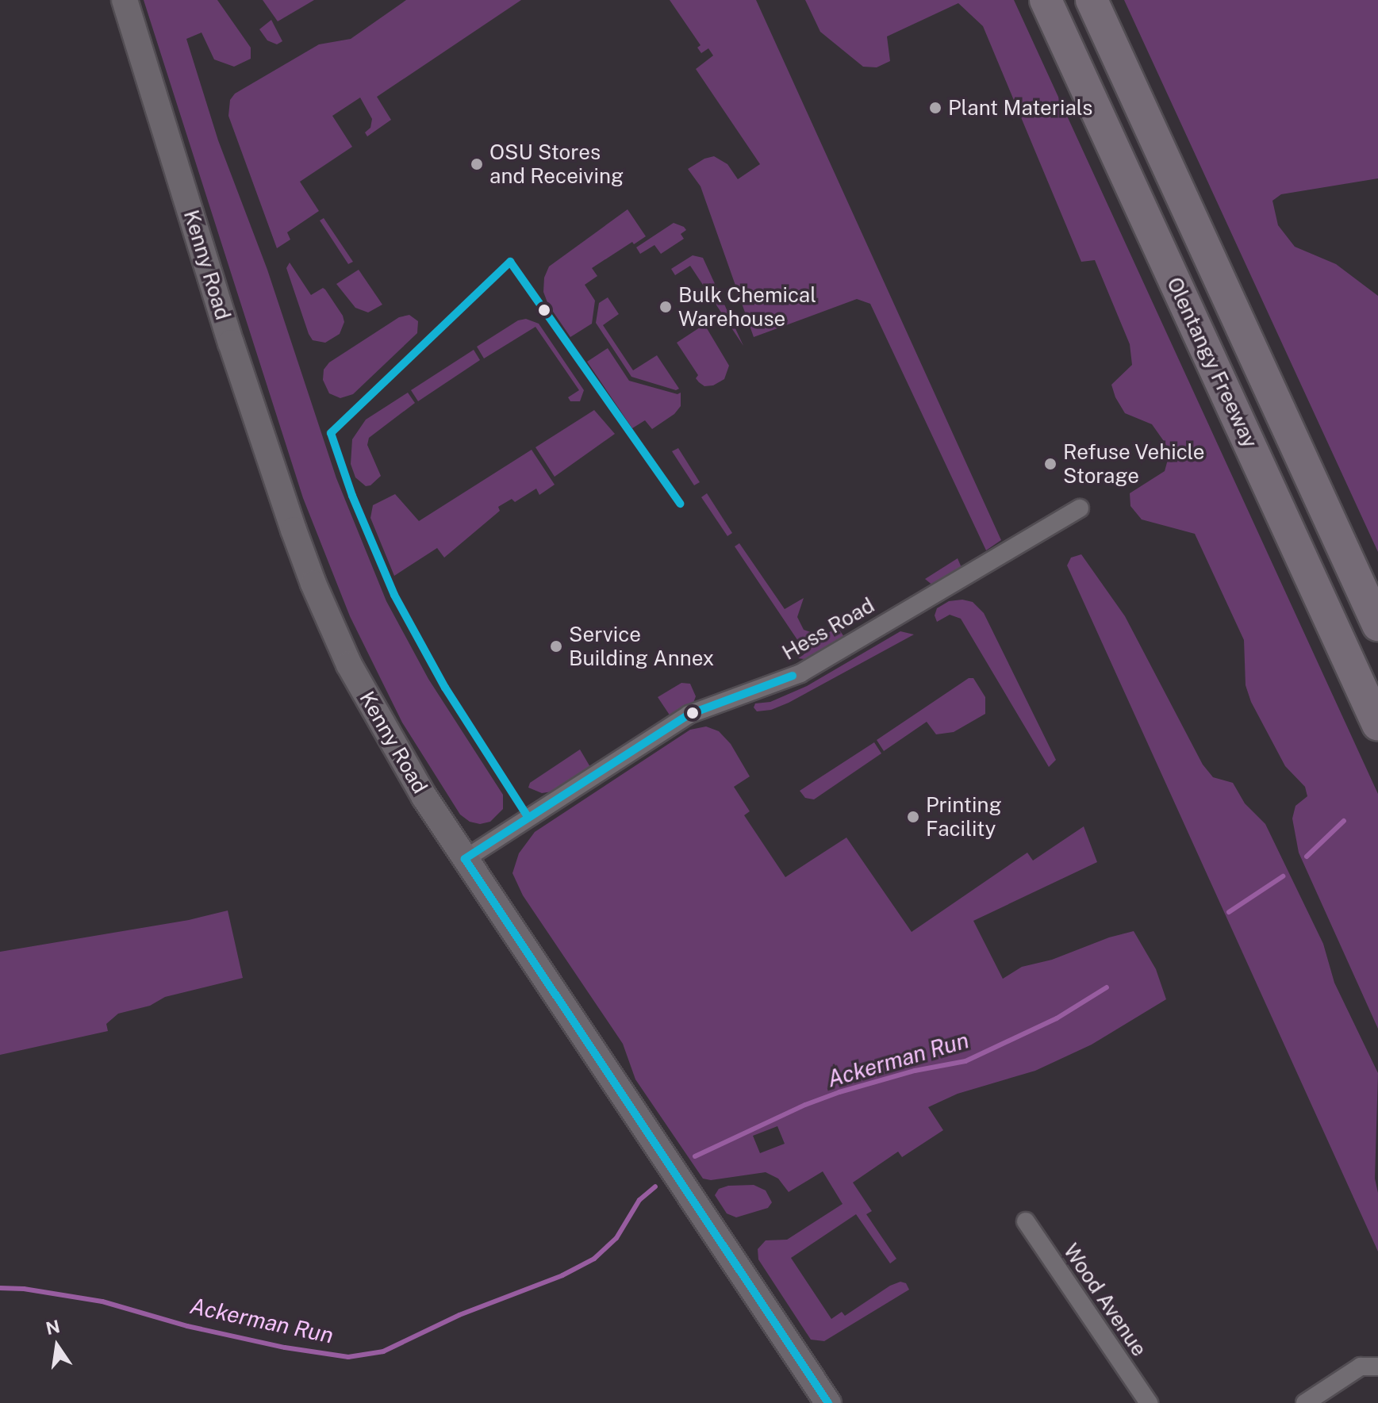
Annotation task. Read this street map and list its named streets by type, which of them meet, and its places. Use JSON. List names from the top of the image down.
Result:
{
  "streets": {
    "highway": ["Olentangy Freeway"],
    "main road": ["Kenny Road"],
    "street": ["Hess Road", "Wood Avenue"]
  },
  "crossings": [
    ["Kenny Road", "Hess Road"]
  ],
  "water": ["Ackerman Run"],
  "places": [
    "Plant Materials",
    "OSU Stores and Receiving",
    "Bulk Chemical Warehouse",
    "Refuse Vehicle Storage",
    "Service Building Annex",
    "Printing Facility"
  ],
  "north": "top"
}
